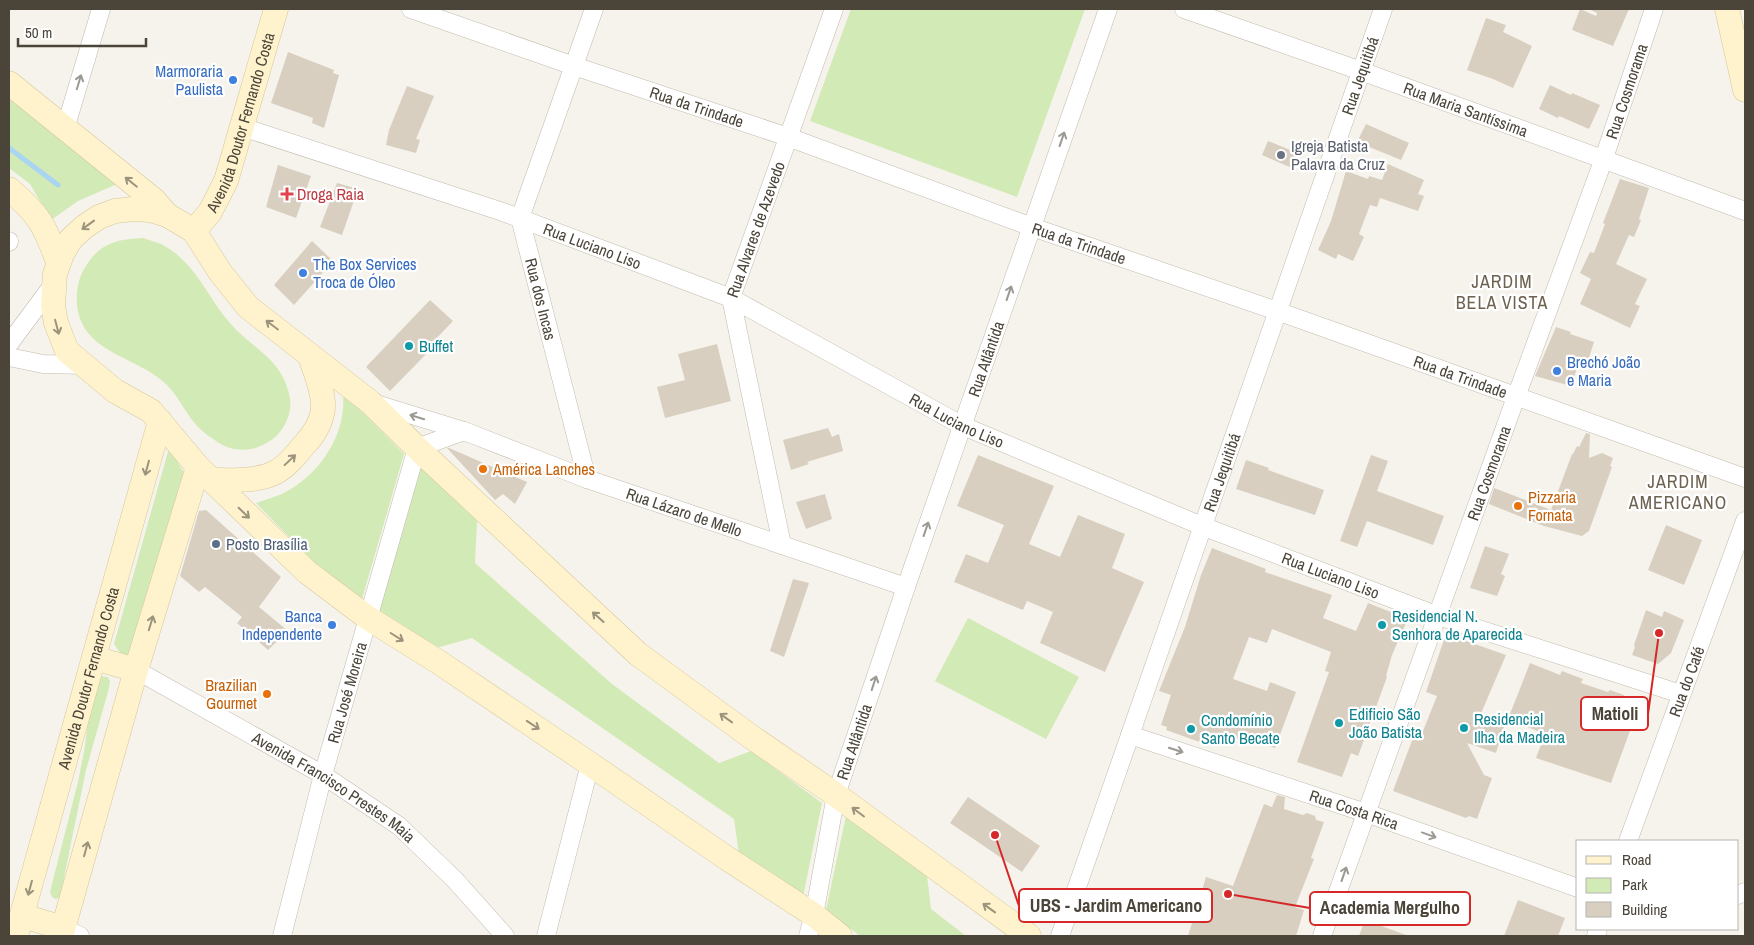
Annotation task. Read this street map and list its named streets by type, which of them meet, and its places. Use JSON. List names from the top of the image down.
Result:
{
  "streets": {
    "main road": ["Avenida Doutor Fernando Costa"],
    "street": [
      "Rua Jequitibá",
      "Rua Cosmorama",
      "Rua da Trindade",
      "Rua Maria Santíssima",
      "Rua Alvares de Azevedo",
      "Rua Luciano Liso",
      "Rua dos Incas",
      "Rua Atlântida",
      "Rua Lázaro de Mello",
      "Rua do Café",
      "Rua José Moreira",
      "Avenida Francisco Prestes Maia",
      "Rua Costa Rica"
    ]
  },
  "crossings": [
    ["Rua Jequitibá", "Rua da Trindade"],
    ["Rua Jequitibá", "Rua Maria Santíssima"],
    ["Rua Jequitibá", "Rua Luciano Liso"],
    ["Rua Jequitibá", "Rua Costa Rica"],
    ["Rua Cosmorama", "Rua da Trindade"],
    ["Rua Cosmorama", "Rua Maria Santíssima"],
    ["Rua Cosmorama", "Rua Luciano Liso"],
    ["Rua Cosmorama", "Rua Costa Rica"],
    ["Rua da Trindade", "Rua Alvares de Azevedo"],
    ["Rua da Trindade", "Rua Atlântida"],
    ["Avenida Doutor Fernando Costa", "Rua Luciano Liso"],
    ["Rua Alvares de Azevedo", "Rua Luciano Liso"],
    ["Rua Alvares de Azevedo", "Rua Lázaro de Mello"],
    ["Rua Luciano Liso", "Rua dos Incas"],
    ["Rua Luciano Liso", "Rua Atlântida"],
    ["Rua Luciano Liso", "Rua do Café"],
    ["Rua dos Incas", "Rua Lázaro de Mello"],
    ["Rua Atlântida", "Rua Lázaro de Mello"],
    ["Rua José Moreira", "Avenida Francisco Prestes Maia"]
  ],
  "one_way": ["Rua Atlântida", "Rua Costa Rica"],
  "districts": ["JARDIM BELA VISTA", "JARDIM AMERICANO"],
  "places": {
    "other": [
      "Marmoraria Paulista",
      "Igreja Batista Palavra da Cruz",
      "The Box Services Troca de Óleo",
      "Buffet",
      "Brechó João e Maria",
      "América Lanches",
      "Pizzaria Fornata",
      "Posto Brasília",
      "Banca Independente",
      "Residencial N. Senhora de Aparecida",
      "Matioli",
      "Brazilian Gourmet",
      "Edificio São João Batista",
      "Residencial Ilha da Madeira",
      "Condomínio Santo Becate",
      "UBS - Jardim Americano",
      "Academia Mergulho"
    ],
    "health": ["Droga Raia"]
  },
  "legend": ["Road", "Park", "Building"],
  "scale_bar": "50 m"
}
